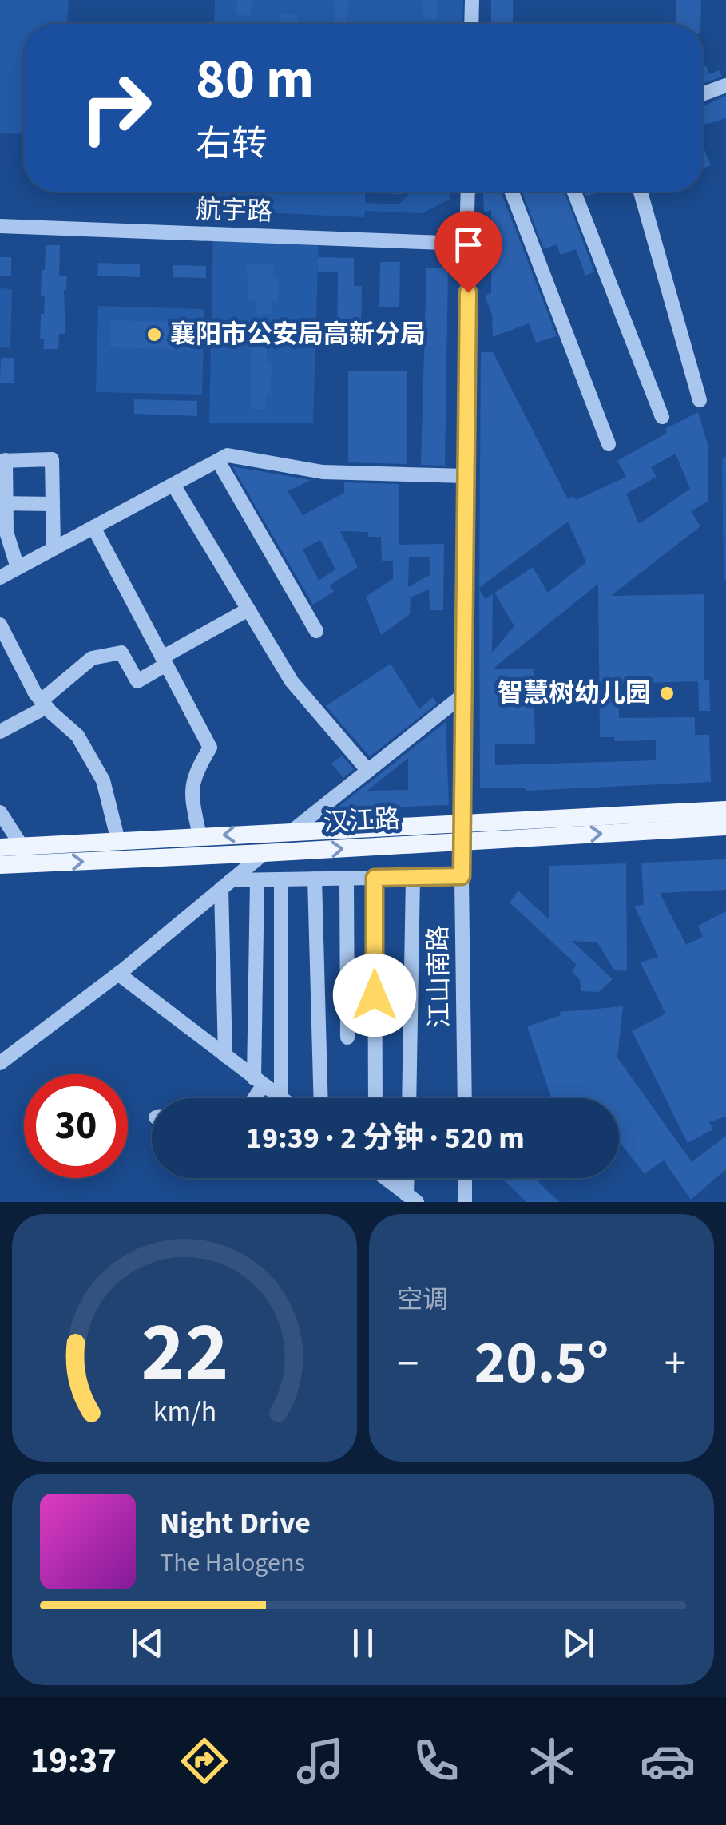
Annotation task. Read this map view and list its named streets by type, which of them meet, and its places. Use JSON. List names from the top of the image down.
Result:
{
  "streets": {
    "main road": ["汉江路"],
    "street": ["航宇路", "江山南路"]
  },
  "crossings": [
    ["航宇路", "江山南路"],
    ["汉江路", "江山南路"]
  ],
  "places": ["襄阳市公安局高新分局", "智慧树幼儿园"],
  "page": {
    "turn": ["80 m", "右转"],
    "limit": "30",
    "trip": "19:39 · 2 分钟 · 520 m",
    "tile": "空调",
    "heat": ["−", "20.5°", "+"],
    "song": ["Night Drive", "The Halogens"],
    "tabs": "19:37",
    "gauge": ["22", "km/h"]
  }
}
